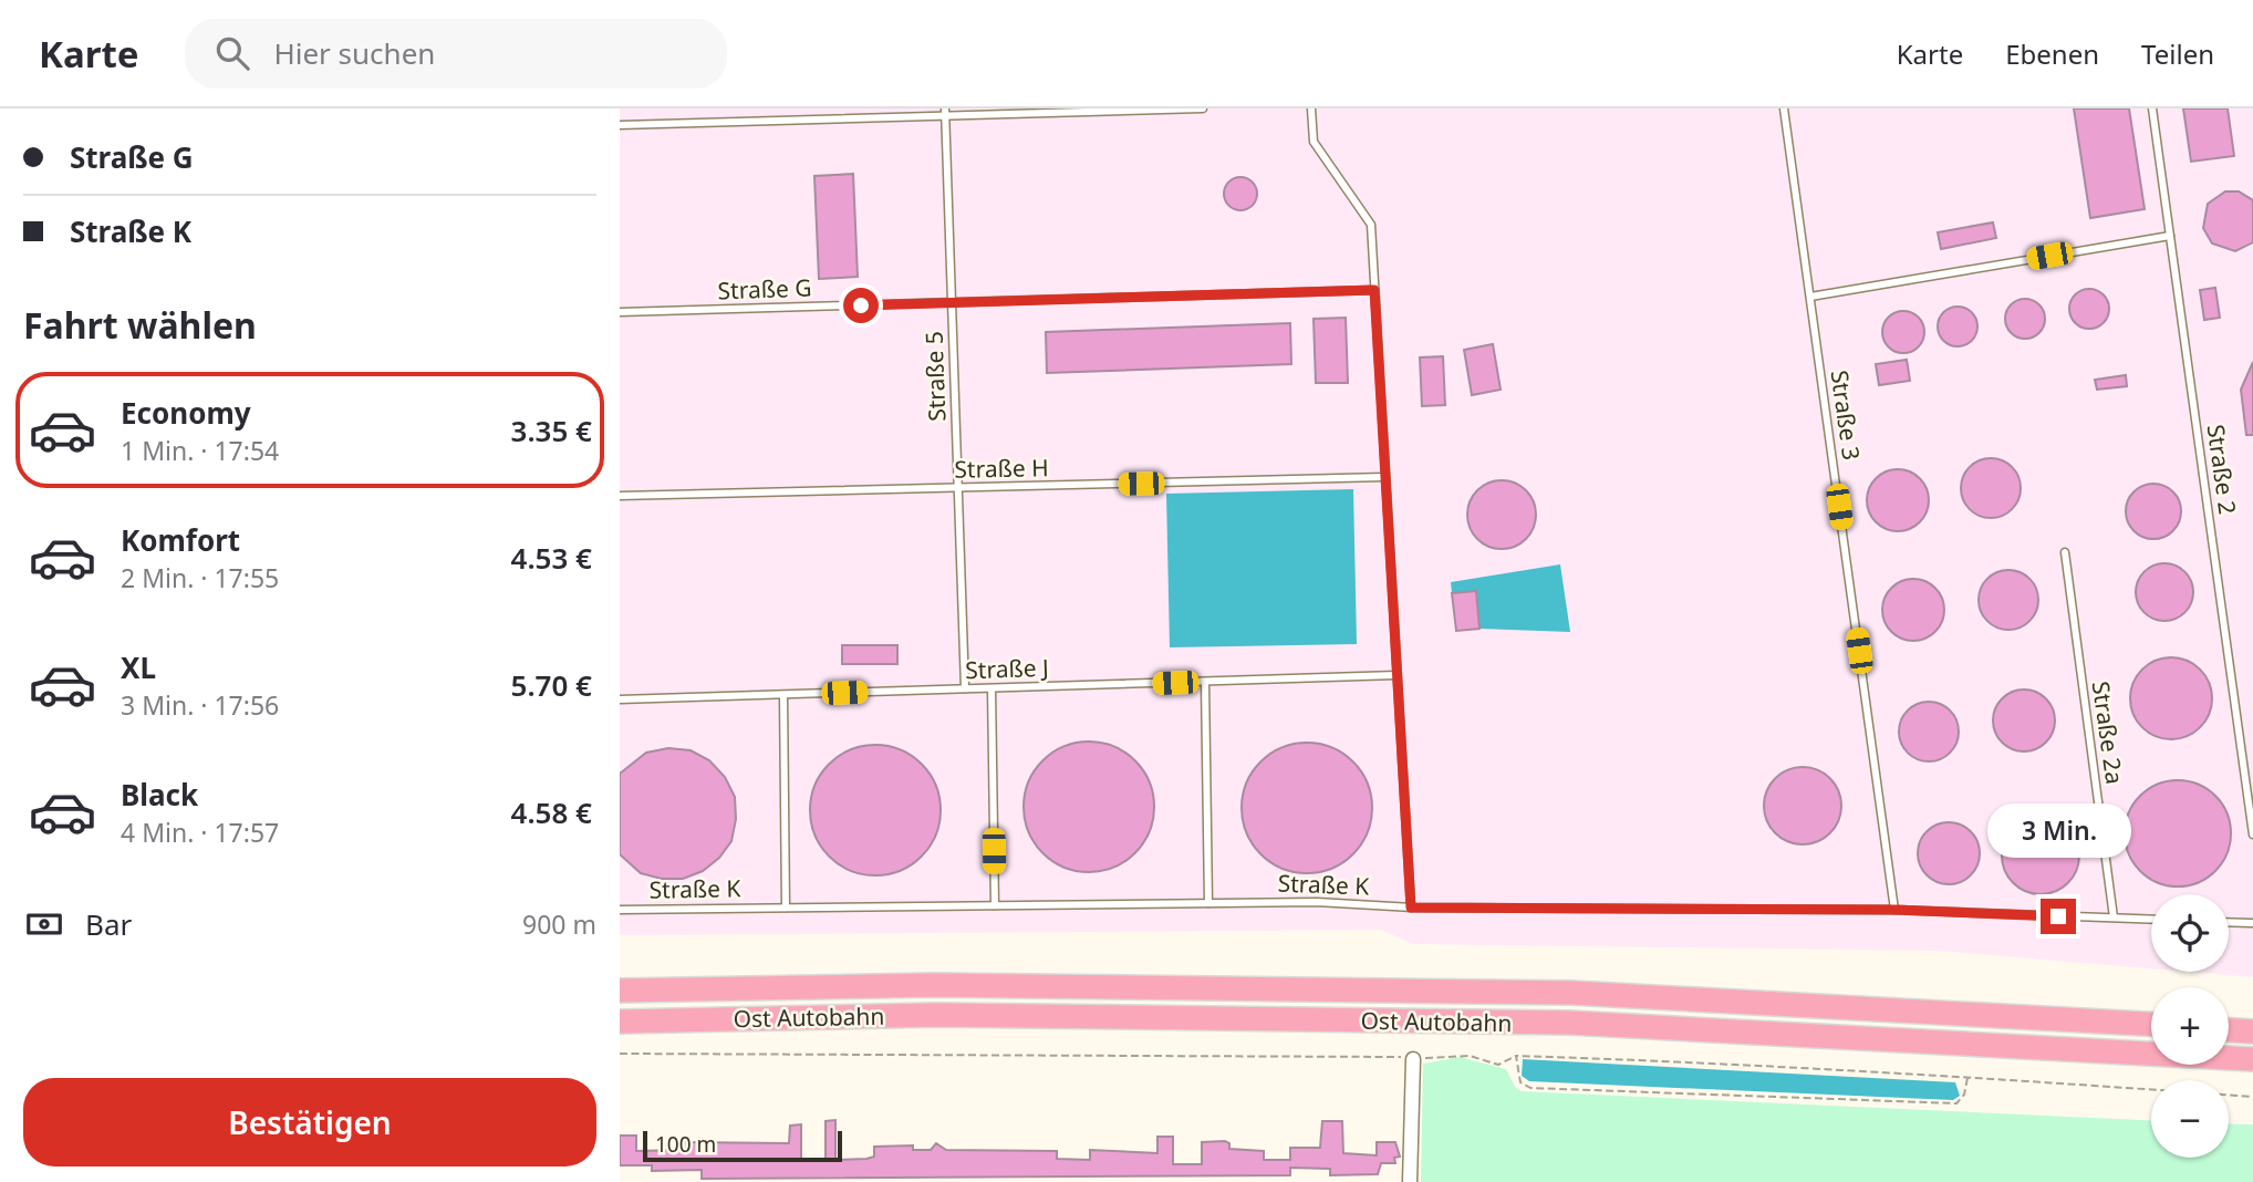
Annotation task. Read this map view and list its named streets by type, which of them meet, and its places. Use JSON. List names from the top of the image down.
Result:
{
  "streets": {
    "highway": ["Ost Autobahn"],
    "lane": [
      "Straße G",
      "Straße 5",
      "Straße 3",
      "Straße H",
      "Straße 2",
      "Straße J",
      "Straße 2a",
      "Straße K"
    ]
  },
  "crossings": [
    ["Straße G", "Straße 5"],
    ["Straße 5", "Straße H"],
    ["Straße 5", "Straße J"],
    ["Straße 3", "Straße K"],
    ["Straße 2a", "Straße K"]
  ],
  "scale_bar": "100 m",
  "page": {
    "header": "Karte",
    "search": "Hier suchen",
    "nav": ["Karte", "Ebenen", "Teilen"],
    "banner": ["Straße G", "Straße K"],
    "heading": "Fahrt wählen",
    "list": [
      {
        "name": "Economy",
        "note": "1 Min. · 17:54",
        "value": "3.35 €"
      },
      {
        "name": "Komfort",
        "note": "2 Min. · 17:55",
        "value": "4.53 €"
      },
      {
        "name": "XL",
        "note": "3 Min. · 17:56",
        "value": "5.70 €"
      },
      {
        "name": "Black",
        "note": "4 Min. · 17:57",
        "value": "4.58 €"
      }
    ],
    "bubble": "3 Min.",
    "pay": ["Bar", "900 m"],
    "map_buttons": ["+", "−"],
    "buttons": "Bestätigen",
    "scale": "100 m"
  }
}
